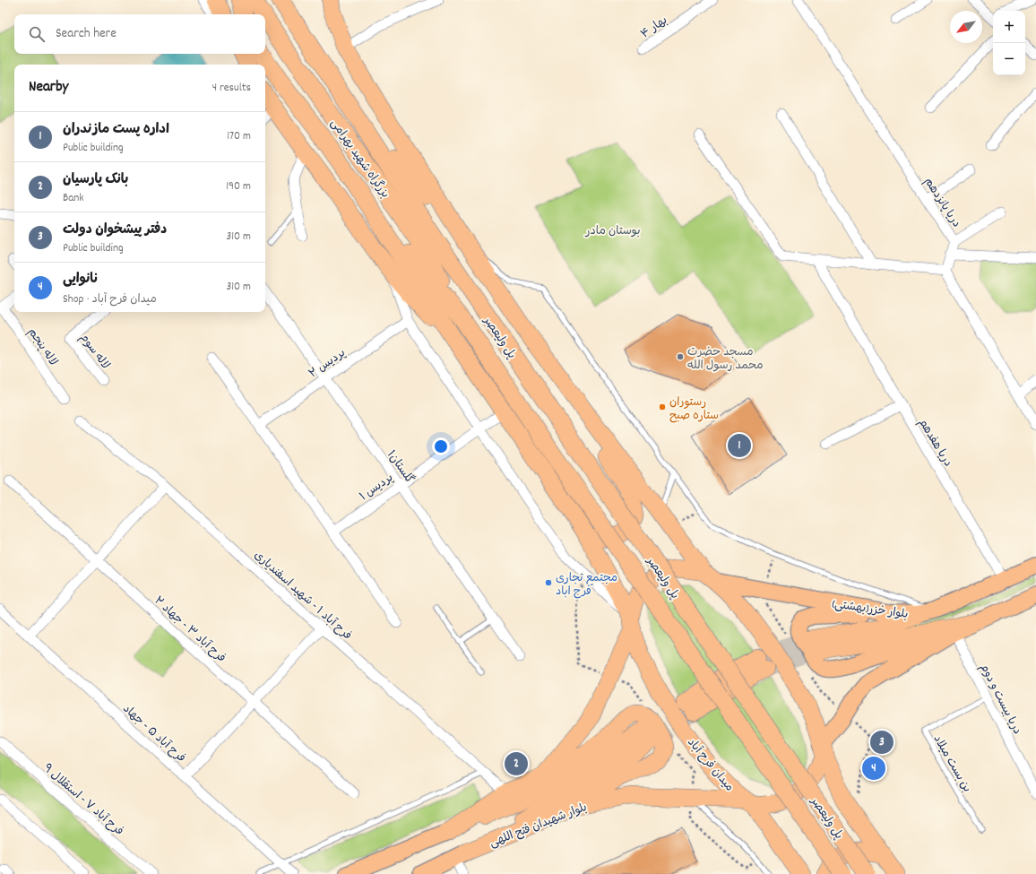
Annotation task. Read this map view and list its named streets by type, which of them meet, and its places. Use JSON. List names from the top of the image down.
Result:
{
  "streets": {
    "highway": [
      "بزرگراه شهید بهرامی",
      "پل ولیعصر",
      "میدان فرح آباد",
      "بلوار شهیدان فتح اللهی"
    ],
    "main road": ["بلوار خزر(بهشتی)"],
    "street": [
      "بهار ۴",
      "دریا پانزدهم",
      "لاله پنجم",
      "لاله سوم",
      "پردیس ۲",
      "دریا هفدهم",
      "گلستان۱",
      "پردیس ۱",
      "فرح آباد ۱ - شهید اسفندیاری",
      "فرح آباد ۳ - جهاد ۲",
      "دریا بیست و دوم",
      "فرح آباد ۵ - جهاد",
      "فرح آباد ۷ - استقلال ۹"
    ],
    "lane": ["بن بست میلاد"]
  },
  "crossings": [
    ["بزرگراه شهید بهرامی", "پل ولیعصر"],
    ["پردیس ۲", "گلستان۱"],
    ["دریا هفدهم", "بلوار خزر(بهشتی)"],
    ["گلستان۱", "پردیس ۱"],
    ["بلوار خزر(بهشتی)", "میدان فرح آباد"],
    ["دریا بیست و دوم", "بن بست میلاد"],
    ["میدان فرح آباد", "بلوار شهیدان فتح اللهی"]
  ],
  "parks": ["بوستان مادر"],
  "places": ["مسجد حضرت محمد رسول الله", "رستوران ستاره صبح", "مجتمع تجاری فرح اباد"],
  "north": "bottom left",
  "page": {
    "map_buttons": ["+", "−"],
    "search": "Search here",
    "heading": ["Nearby", "4 results"],
    "list": [
      {
        "mark": "1",
        "name": "اداره پست مازندران",
        "note": "Public building",
        "value": "170 m"
      },
      {
        "mark": "2",
        "name": "بانک پارسیان",
        "note": "Bank",
        "value": "190 m"
      },
      {
        "mark": "3",
        "name": "دفتر پیشخوان دولت",
        "note": "Public building",
        "value": "310 m"
      },
      {
        "mark": "4",
        "name": "نانوایی",
        "note": "Shop · میدان فرح آباد",
        "value": "310 m"
      }
    ],
    "pins": [
      "1",
      "3",
      "2",
      "4"
    ]
  }
}
